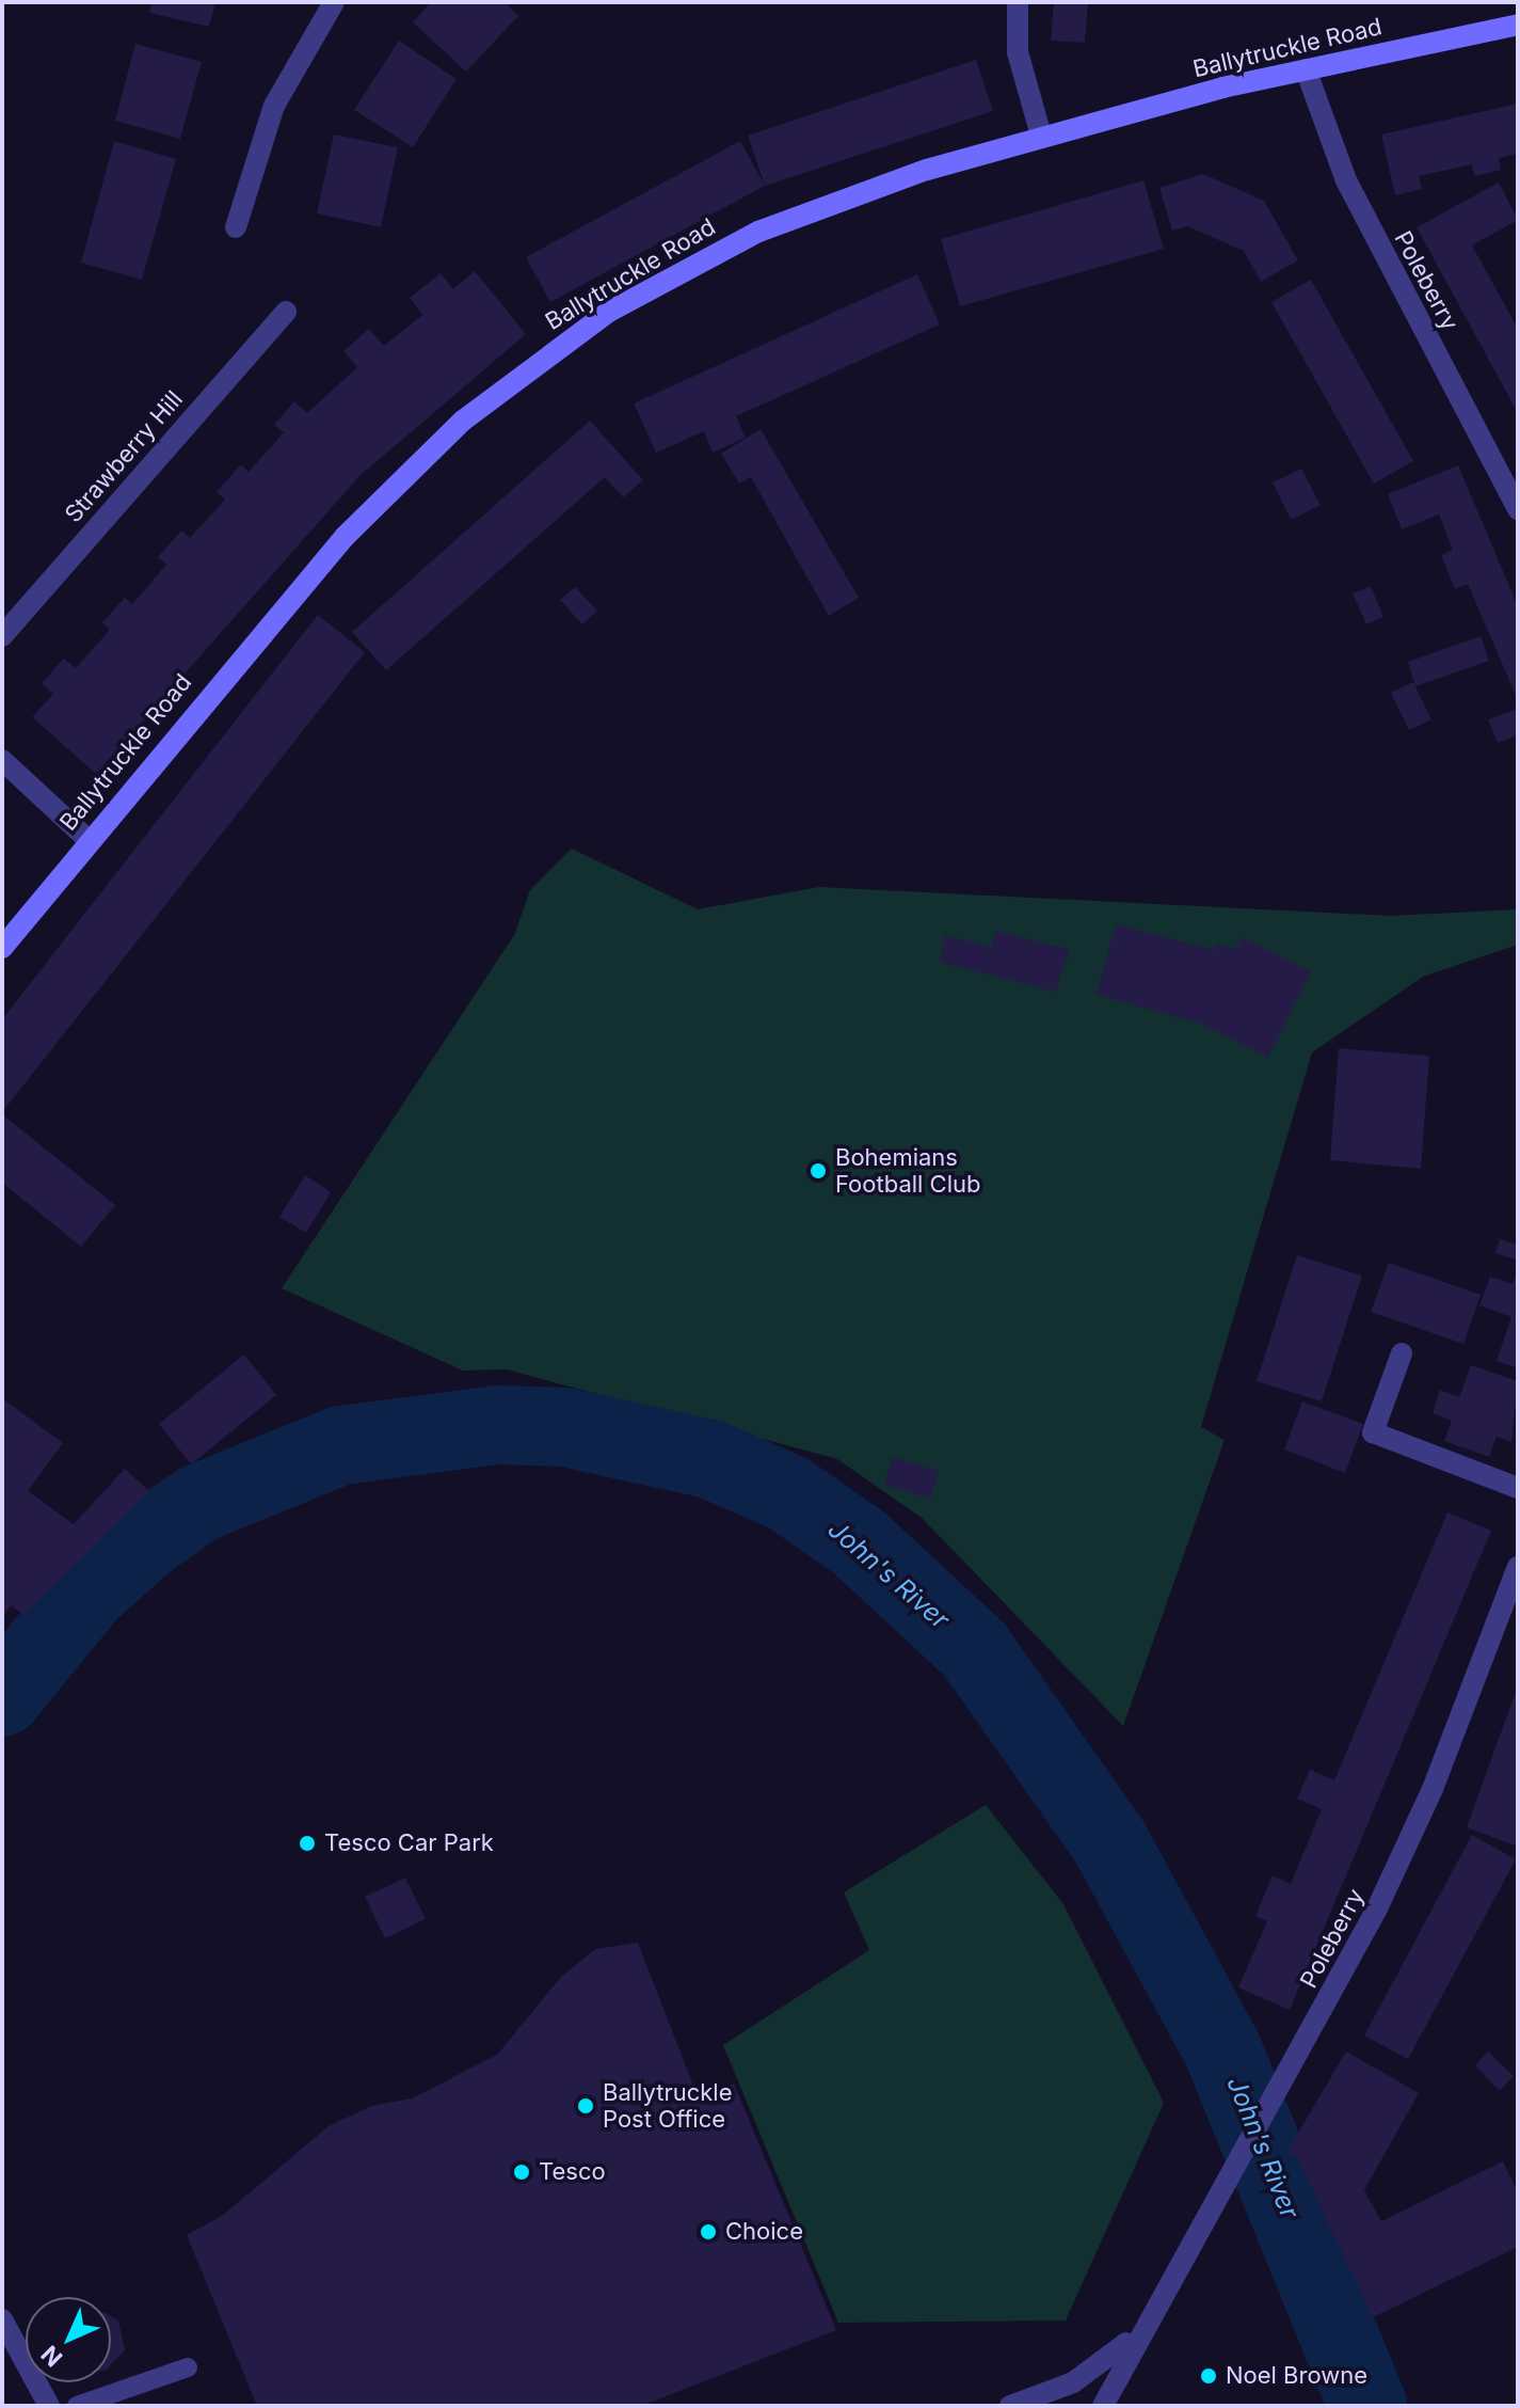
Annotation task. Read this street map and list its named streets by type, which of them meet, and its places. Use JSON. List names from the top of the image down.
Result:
{
  "streets": {
    "main road": ["Ballytruckle Road"],
    "street": ["Poleberry", "Strawberry Hill"]
  },
  "crossings": [
    ["Ballytruckle Road", "Poleberry"]
  ],
  "water": ["John's River"],
  "places": [
    "Bohemians Football Club",
    "Tesco Car Park",
    "Ballytruckle Post Office",
    "Tesco",
    "Choice",
    "Noel Browne"
  ],
  "north": "bottom left"
}
